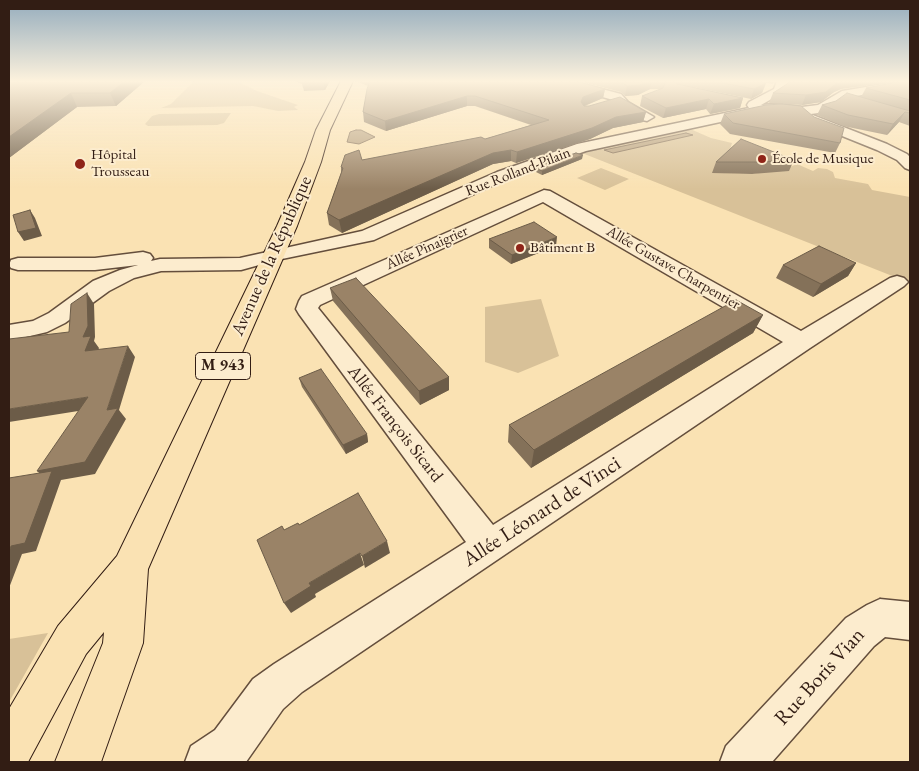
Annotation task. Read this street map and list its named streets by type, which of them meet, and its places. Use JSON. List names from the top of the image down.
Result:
{
  "streets": {
    "main road": ["Avenue de la République", "M 943"],
    "street": [
      "Rue Rolland-Pilain",
      "Allée Pinaigrier",
      "Allée Gustave Charpentier",
      "Allée François Sicard",
      "Allée Léonard de Vinci",
      "Rue Boris Vian"
    ]
  },
  "crossings": [
    ["Rue Rolland-Pilain", "Avenue de la République"],
    ["Allée Pinaigrier", "Allée Gustave Charpentier"],
    ["Allée Pinaigrier", "Allée François Sicard"],
    ["Allée Gustave Charpentier", "Allée Léonard de Vinci"],
    ["Allée François Sicard", "Allée Léonard de Vinci"]
  ],
  "places": ["École de Musique", "Hôpital Trousseau", "Bâtiment B"]
}
